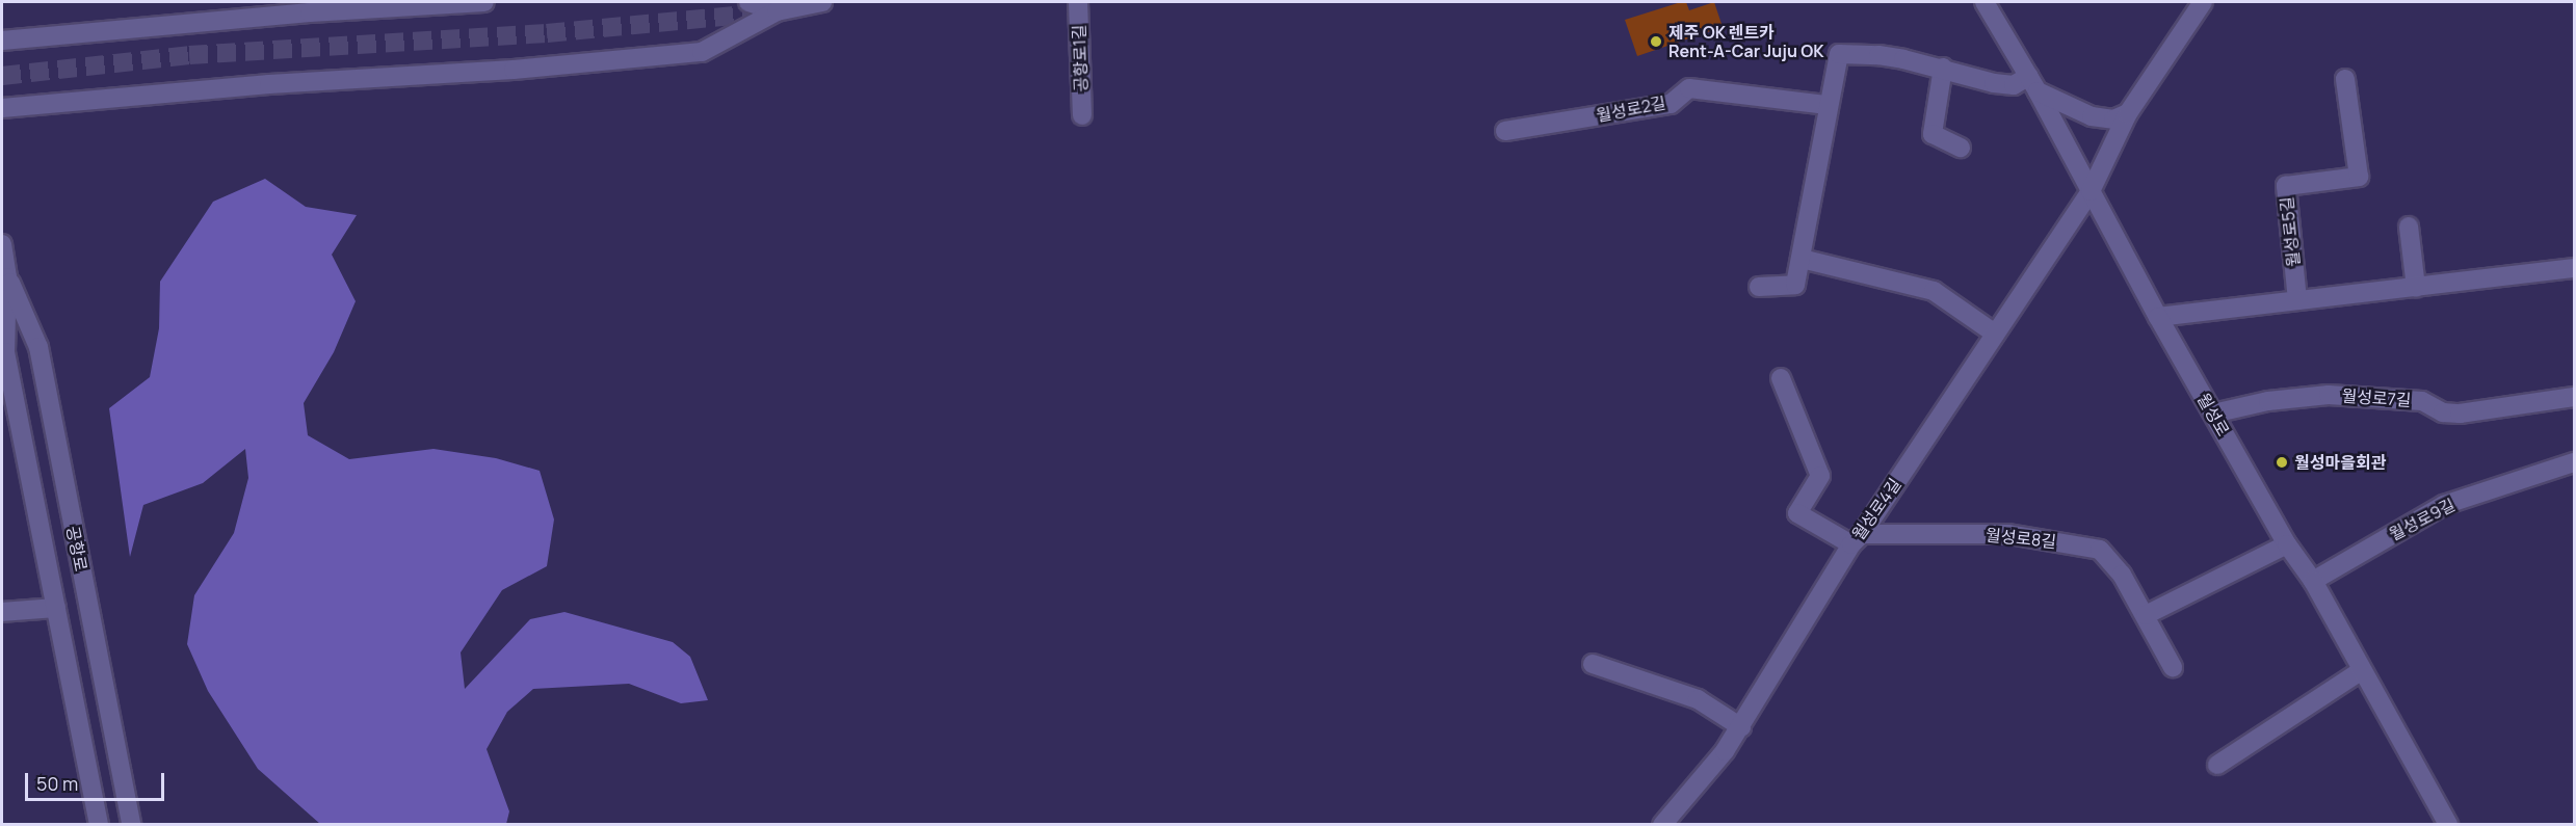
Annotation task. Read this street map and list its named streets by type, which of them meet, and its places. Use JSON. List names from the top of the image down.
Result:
{
  "streets": {
    "street": [
      "공항로1길",
      "월성로2길",
      "월성로5길",
      "월성로7길",
      "월성로",
      "월성로4길",
      "월성로9길",
      "월성로8길",
      "공항로"
    ]
  },
  "crossings": [
    ["월성로7길", "월성로"],
    ["월성로", "월성로4길"],
    ["월성로", "월성로9길"],
    ["월성로4길", "월성로8길"]
  ],
  "places": ["제주 OK 렌트카 Rent-A-Car Juju OK", "월성마을회관"],
  "scale_bar": "50 m"
}
